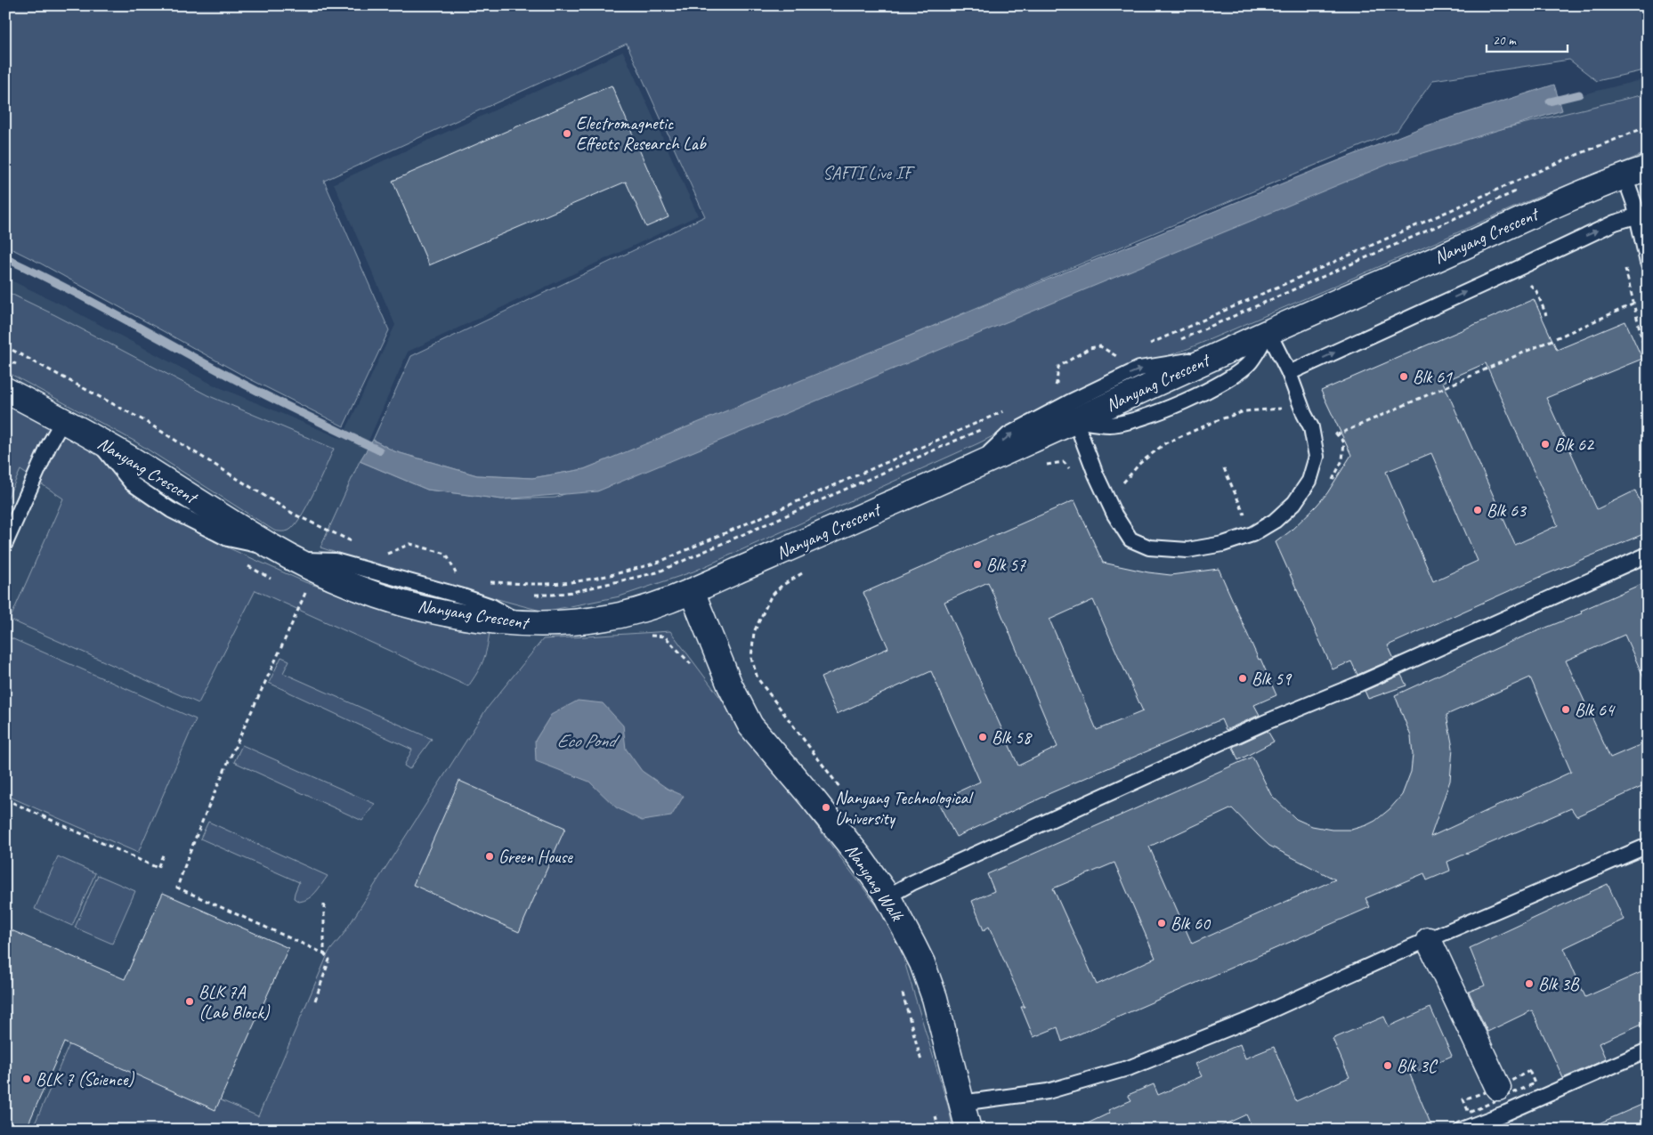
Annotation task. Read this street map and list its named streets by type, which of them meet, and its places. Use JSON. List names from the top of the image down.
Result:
{
  "streets": {
    "street": ["Nanyang Crescent", "Nanyang Walk"]
  },
  "crossings": [
    ["Nanyang Crescent", "Nanyang Walk"]
  ],
  "water": ["Eco Pond"],
  "parks": ["SAFTI Live IF"],
  "places": [
    "Electromagnetic Effects Research Lab",
    "Blk 61",
    "Blk 62",
    "Blk 63",
    "Blk 57",
    "Blk 59",
    "Blk 64",
    "Blk 58",
    "Nanyang Technological University",
    "Green House",
    "Blk 60",
    "Blk 3B",
    "BLK 7A (Lab Block)",
    "Blk 3C",
    "BLK 7 (Science)"
  ],
  "scale_bar": "20 m"
}
